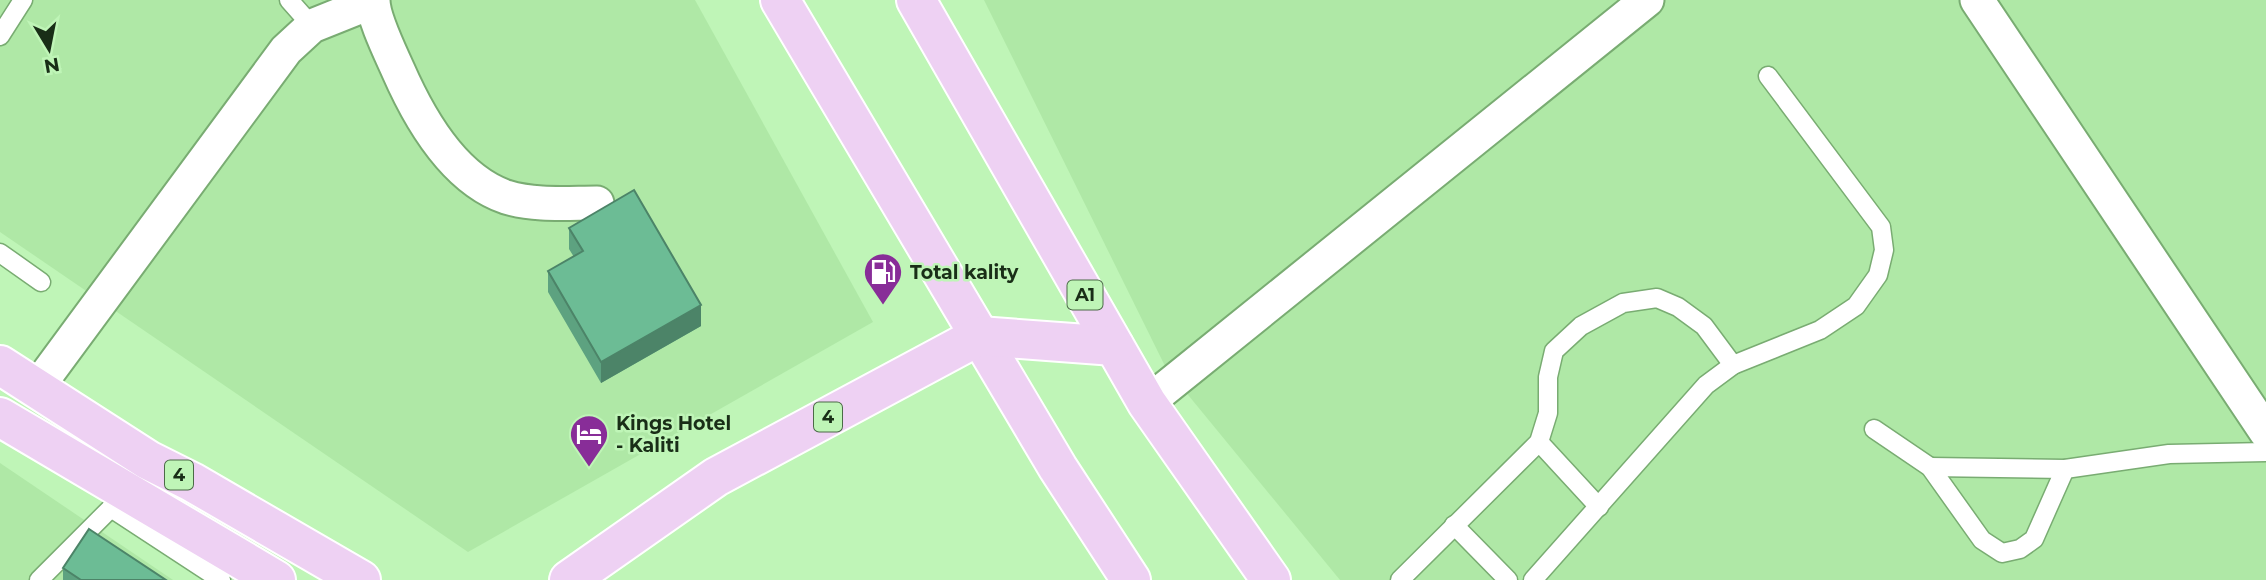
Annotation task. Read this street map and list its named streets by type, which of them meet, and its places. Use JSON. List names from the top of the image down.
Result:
{
  "streets": {
    "main road": ["A1", "4"]
  },
  "places": {
    "fuel station": ["Total kality"],
    "hotel": ["Kings Hotel - Kaliti"]
  },
  "north": "bottom"
}
